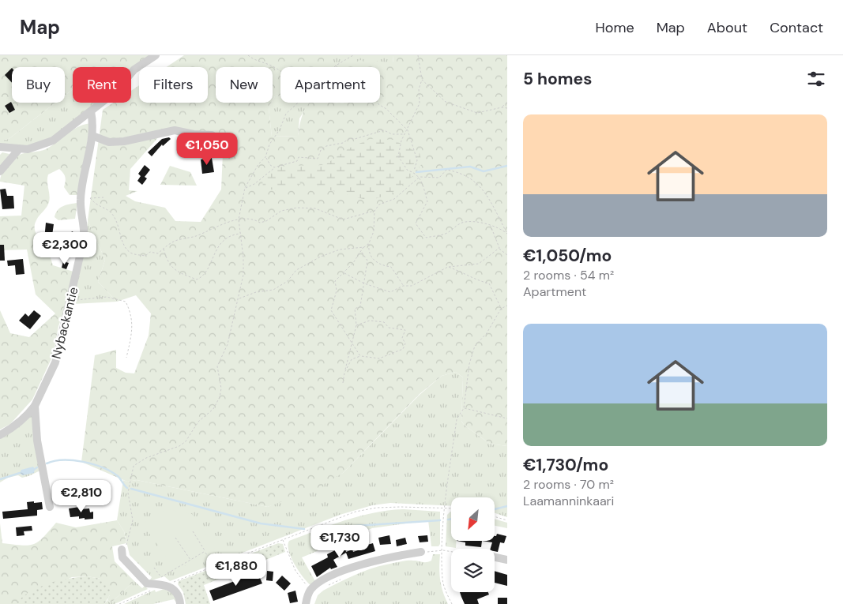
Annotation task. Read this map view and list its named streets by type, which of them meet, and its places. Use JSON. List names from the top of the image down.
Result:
{
  "streets": {
    "street": ["Nybackantie"]
  },
  "north": "bottom left",
  "page": {
    "header": "Map",
    "nav": [
      "Home",
      "Map",
      "About",
      "Contact"
    ],
    "heading": "5 homes",
    "chip": [
      "Buy",
      "Rent",
      "Filters",
      "New",
      "Apartment"
    ],
    "list": [
      {
        "name": "€1,050/mo",
        "note": "2 rooms · 54 m² · Apartment"
      },
      {
        "name": "€1,730/mo",
        "note": "2 rooms · 70 m² · Laamanninkaari"
      }
    ],
    "price": [
      "€1,050",
      "€2,300",
      "€2,810",
      "€1,730",
      "€1,880"
    ]
  }
}
